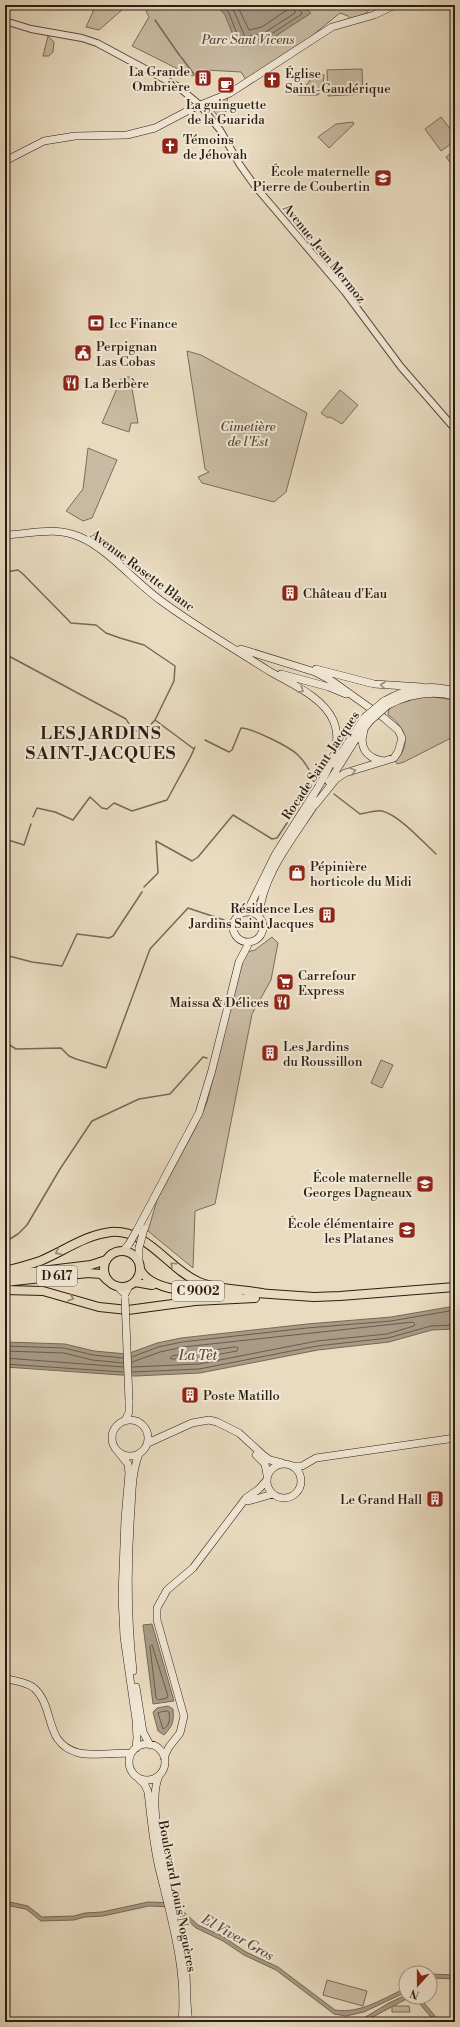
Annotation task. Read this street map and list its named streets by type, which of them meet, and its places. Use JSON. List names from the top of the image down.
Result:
{
  "streets": {
    "main road": [
      "Avenue Rosette Blanc",
      "Rocade Saint-Jacques",
      "D 617",
      "C 9002",
      "Boulevard Louis Noguères"
    ],
    "street": ["Avenue Jean Mermoz"]
  },
  "crossings": [
    ["D 617", "C 9002"]
  ],
  "districts": ["LES JARDINS SAINT-JACQUES"],
  "water": ["La Têt", "El Viver Gros"],
  "parks": ["Parc Sant Vicens", "Cimetière de l'Est"],
  "places": {
    "building": [
      "La Grande Ombrière",
      "Château d'Eau",
      "Résidence Les Jardins Saint Jacques",
      "Les Jardins du Roussillon",
      "Poste Matillo",
      "Le Grand Hall"
    ],
    "church": ["Église Saint-Gaudérique", "Témoins de Jéhovah"],
    "cafe": ["La guinguette de la Guarida"],
    "school or university": ["École maternelle Pierre de Coubertin", "École maternelle Georges Dagneaux", "École élémentaire les Platanes"],
    "bank": ["Icc Finance"],
    "public building": ["Perpignan Las Cobas"],
    "restaurant": ["La Berbère", "Maissa & Délices"],
    "shop": ["Pépinière horticole du Midi"],
    "supermarket": ["Carrefour Express"]
  },
  "north": "bottom"
}
